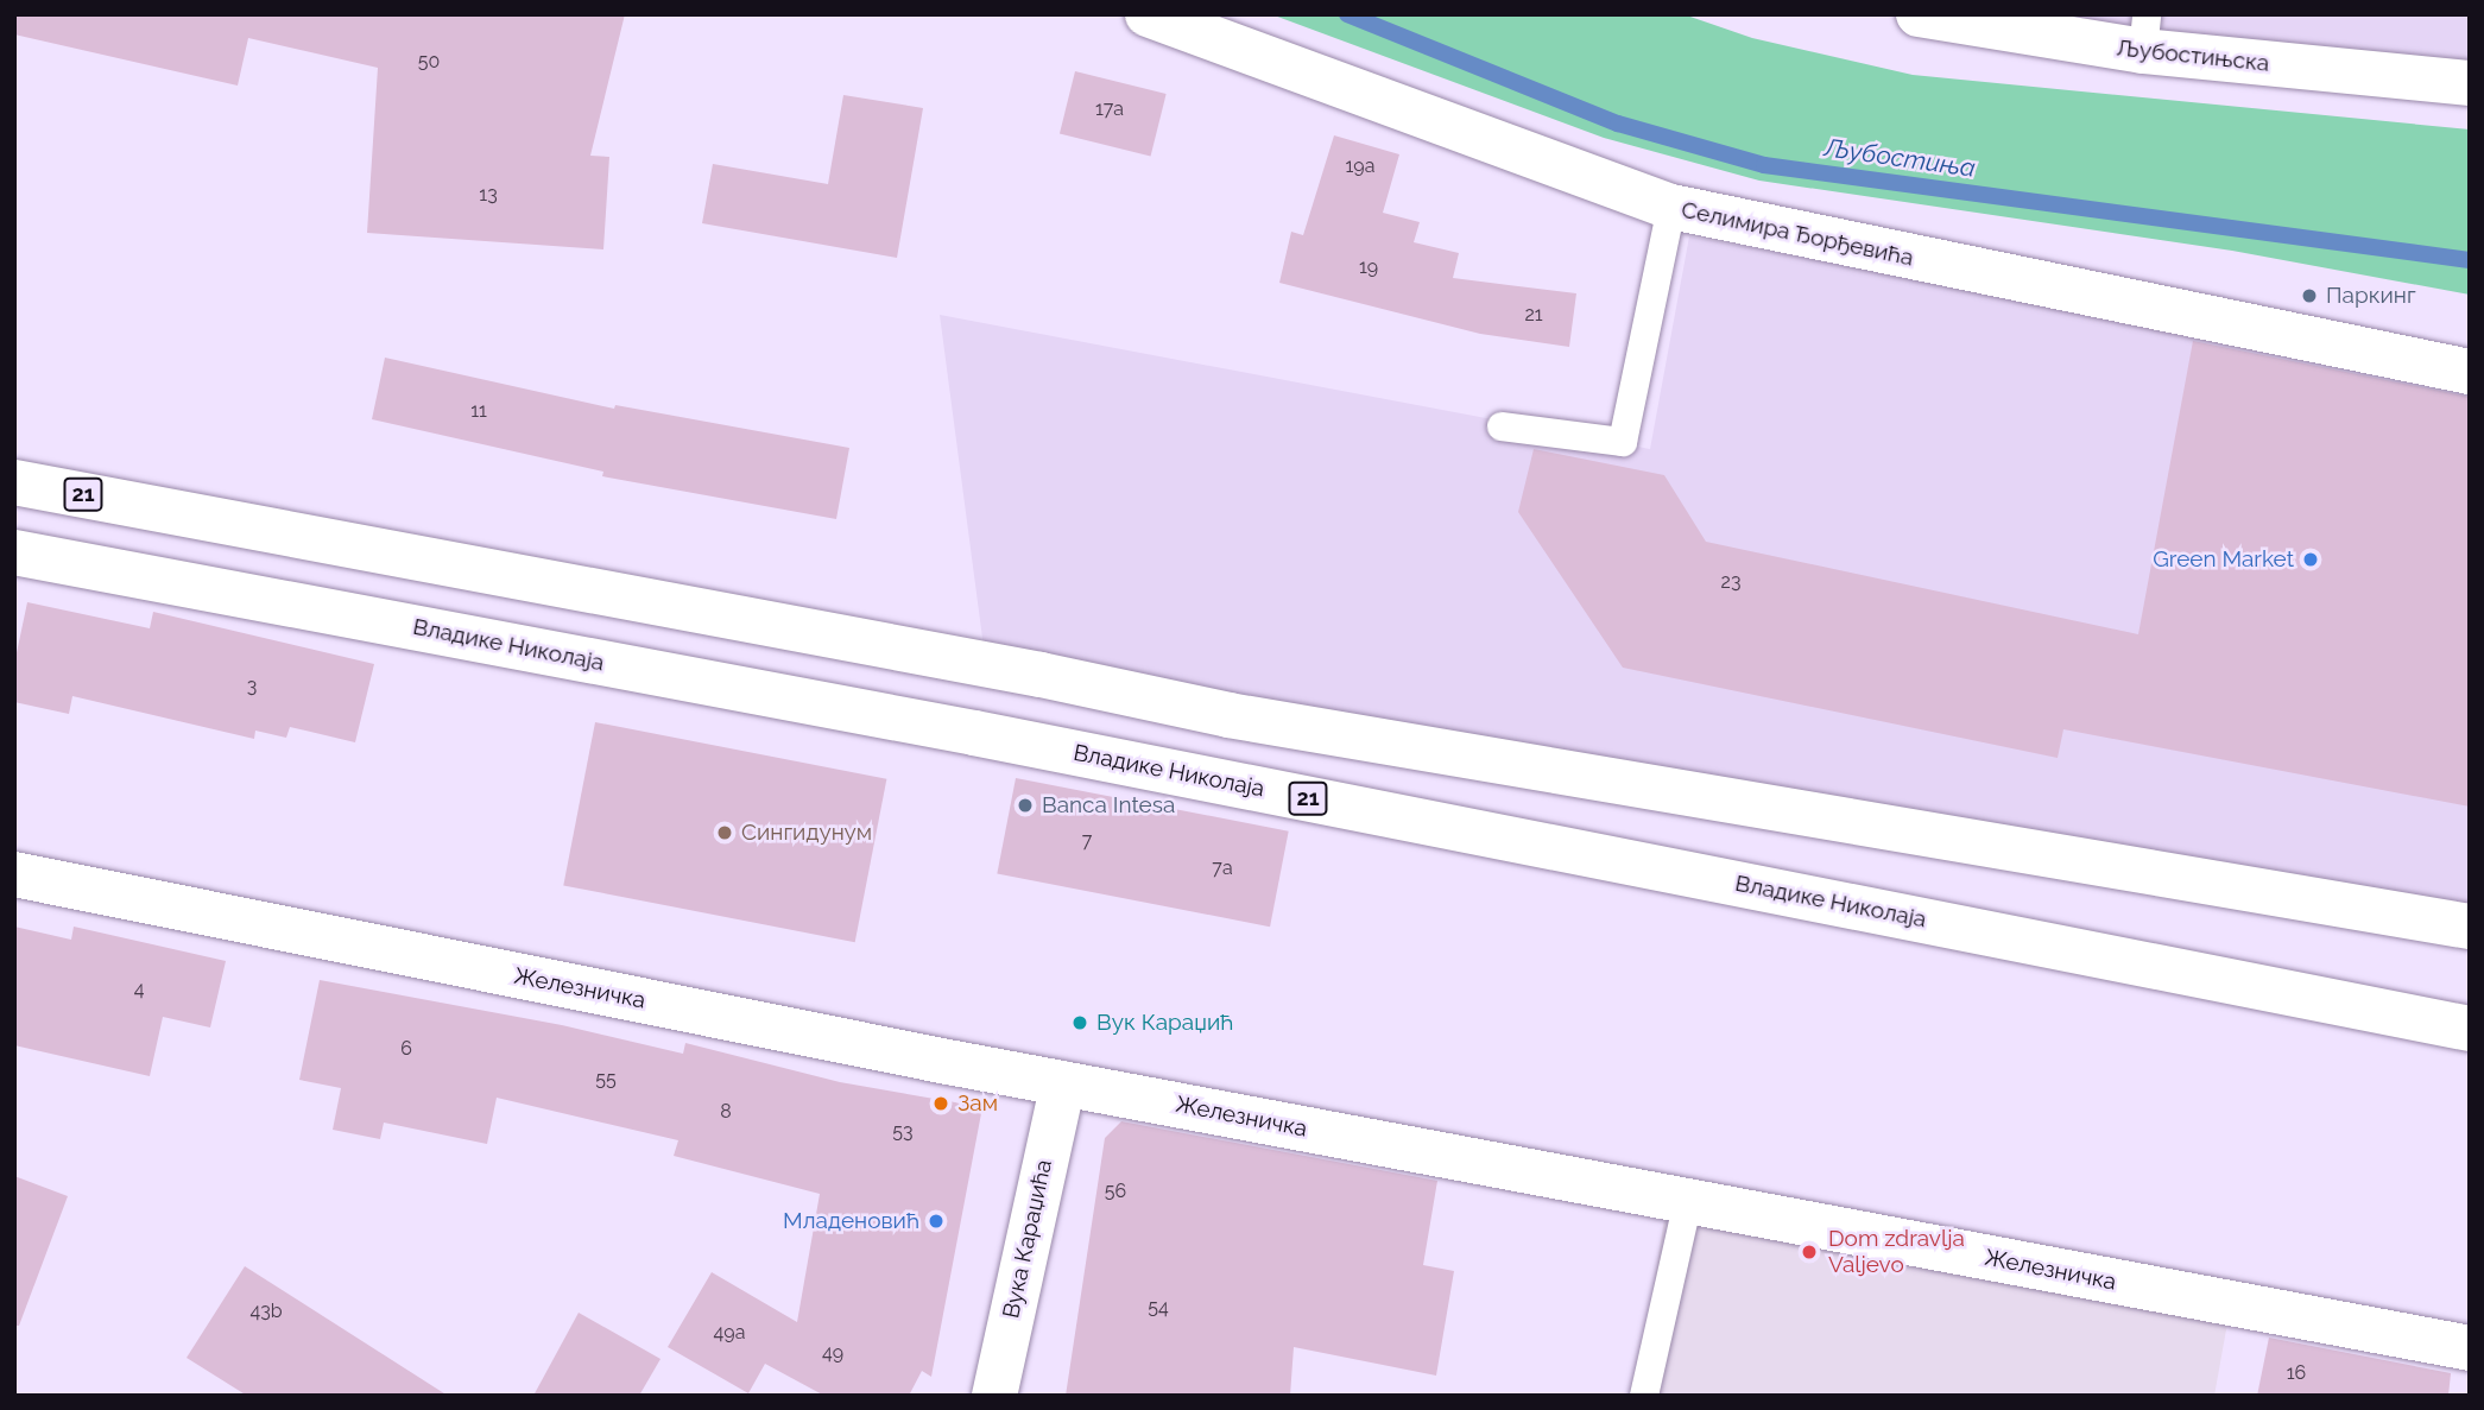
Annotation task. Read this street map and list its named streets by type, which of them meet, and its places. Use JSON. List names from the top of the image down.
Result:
{
  "streets": {
    "main road": [
      "Љубостињска",
      "Селимира Ђорђевића",
      "21",
      "Владике Николаја",
      "Железничка",
      "Вука Караџића"
    ]
  },
  "crossings": [
    ["Железничка", "Вука Караџића"]
  ],
  "water": ["Љубостиња"],
  "places": [
    "Паркинг",
    "Green Market",
    "Banca Intesa",
    "Сингидунум",
    "Вук Караџић",
    "Зам",
    "Младеновић",
    "Dom zdravlja Valjevo"
  ],
  "house_numbers": [
    "50",
    "17a",
    "19a",
    "13",
    "19",
    "21",
    "11",
    "23",
    "3",
    "7",
    "7a",
    "4",
    "6",
    "55",
    "8",
    "53",
    "56",
    "54",
    "43b",
    "49a",
    "49",
    "16"
  ]
}
